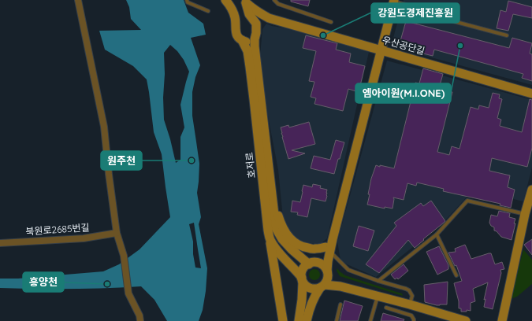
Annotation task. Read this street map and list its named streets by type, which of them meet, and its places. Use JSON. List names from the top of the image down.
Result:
{
  "streets": {
    "street": ["우산공단길", "호저로", "북원로2685번길"]
  },
  "places": [
    "강원도경제진흥원",
    "엠아이원(M.I.ONE)",
    "원주천",
    "흥양천"
  ]
}
